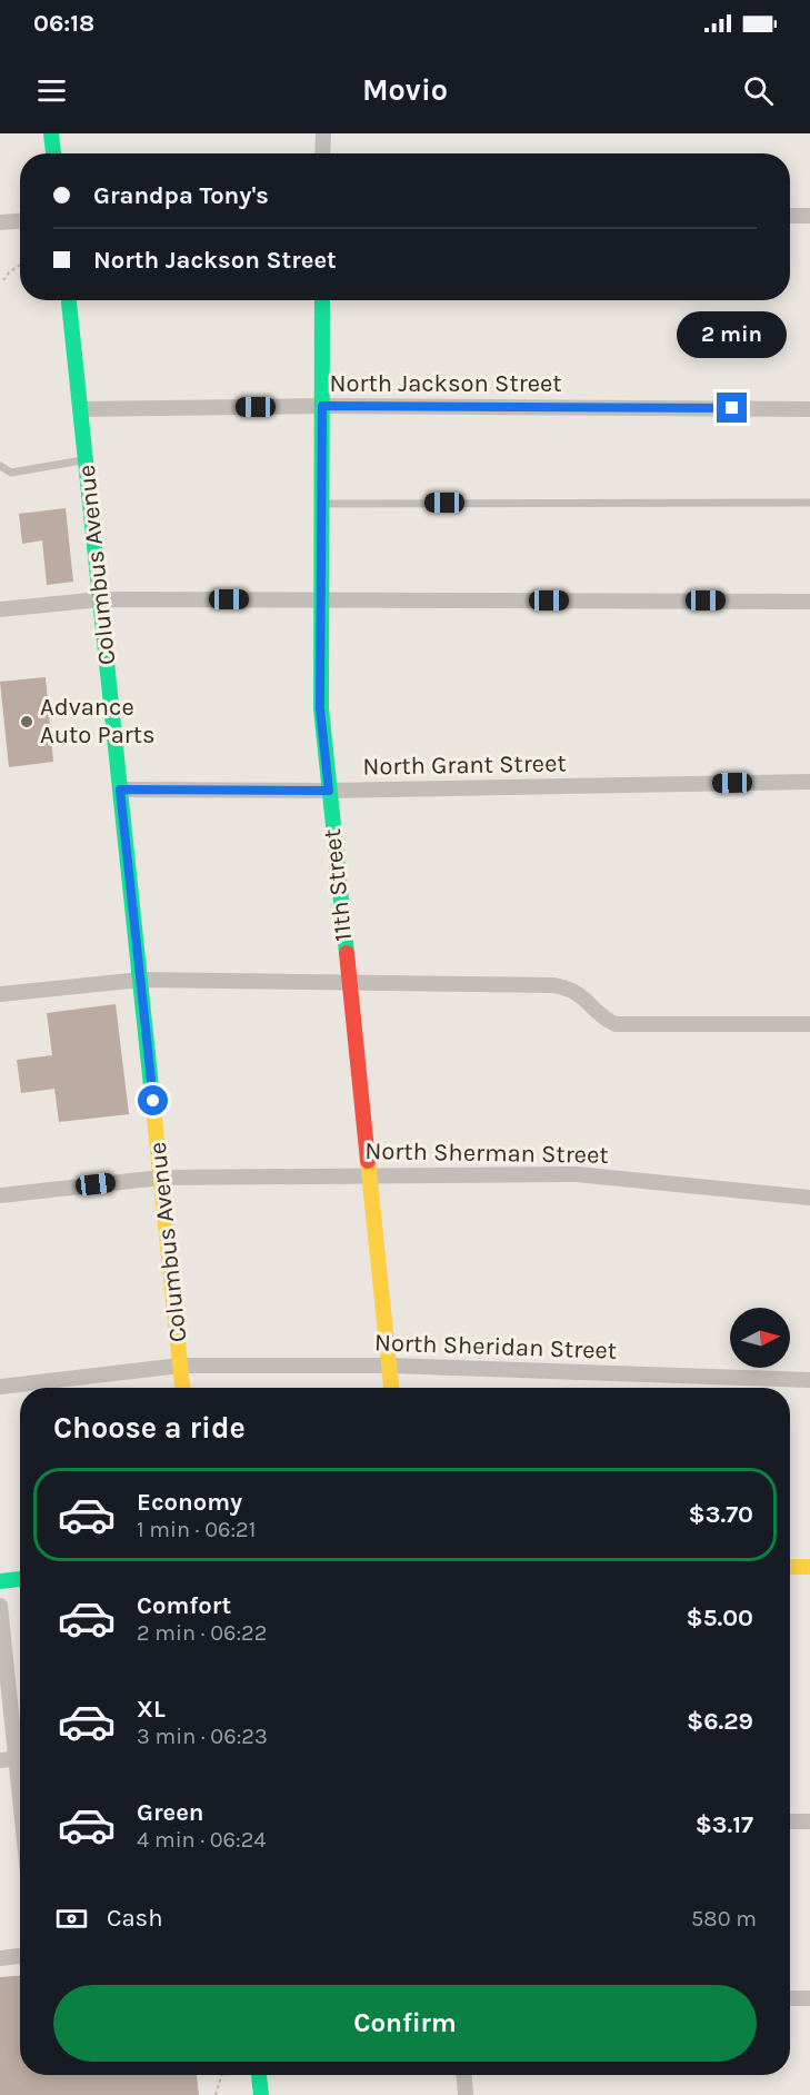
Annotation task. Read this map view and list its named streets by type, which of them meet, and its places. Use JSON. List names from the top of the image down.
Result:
{
  "streets": {
    "street": [
      "North Jackson Street",
      "Columbus Avenue",
      "North Grant Street",
      "11th Street",
      "North Sherman Street",
      "North Sheridan Street"
    ]
  },
  "crossings": [
    ["North Jackson Street", "Columbus Avenue"],
    ["North Jackson Street", "11th Street"],
    ["Columbus Avenue", "North Grant Street"],
    ["Columbus Avenue", "North Sherman Street"],
    ["Columbus Avenue", "North Sheridan Street"],
    ["North Grant Street", "11th Street"],
    ["11th Street", "North Sherman Street"],
    ["11th Street", "North Sheridan Street"]
  ],
  "places": ["Advance Auto Parts"],
  "north": "right",
  "page": {
    "status": "06:18",
    "header": "Movio",
    "banner": ["Grandpa Tony's", "North Jackson Street"],
    "bubble": "2 min",
    "heading": "Choose a ride",
    "list": [
      {
        "name": "Economy",
        "note": "1 min · 06:21",
        "value": "$3.70"
      },
      {
        "name": "Comfort",
        "note": "2 min · 06:22",
        "value": "$5.00"
      },
      {
        "name": "XL",
        "note": "3 min · 06:23",
        "value": "$6.29"
      },
      {
        "name": "Green",
        "note": "4 min · 06:24",
        "value": "$3.17"
      }
    ],
    "pay": ["Cash", "580 m"],
    "buttons": "Confirm"
  }
}
